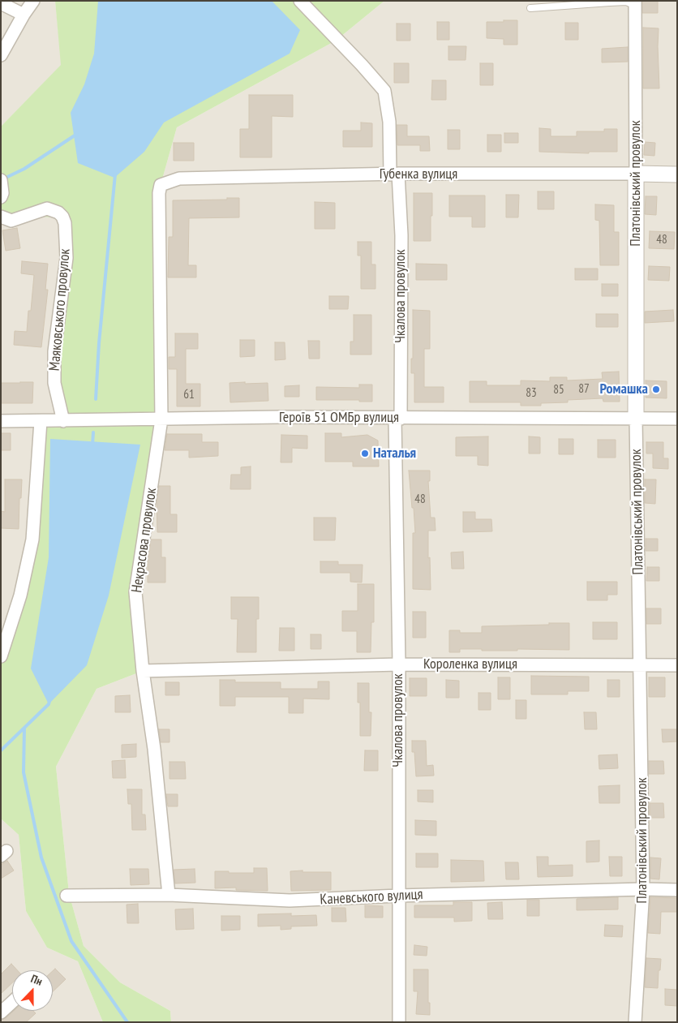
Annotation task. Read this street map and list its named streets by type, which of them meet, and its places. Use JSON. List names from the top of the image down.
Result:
{
  "streets": {
    "street": [
      "Губенка вулиця",
      "Платонівський провулок",
      "Чкалова провулок",
      "Маяковського провулок",
      "Героїв 51 ОМБр вулиця",
      "Некрасова провулок",
      "Короленка вулиця",
      "Каневського вулиця"
    ]
  },
  "crossings": [
    ["Губенка вулиця", "Платонівський провулок"],
    ["Губенка вулиця", "Чкалова провулок"],
    ["Губенка вулиця", "Некрасова провулок"],
    ["Платонівський провулок", "Героїв 51 ОМБр вулиця"],
    ["Платонівський провулок", "Короленка вулиця"],
    ["Платонівський провулок", "Каневського вулиця"],
    ["Чкалова провулок", "Героїв 51 ОМБр вулиця"],
    ["Чкалова провулок", "Короленка вулиця"],
    ["Чкалова провулок", "Каневського вулиця"],
    ["Маяковського провулок", "Героїв 51 ОМБр вулиця"],
    ["Героїв 51 ОМБр вулиця", "Некрасова провулок"],
    ["Некрасова провулок", "Короленка вулиця"],
    ["Некрасова провулок", "Каневського вулиця"]
  ],
  "places": ["Ромашка", "Наталья"],
  "house_numbers": [
    "48",
    "87",
    "85",
    "83",
    "61",
    "48"
  ],
  "north": "top"
}
